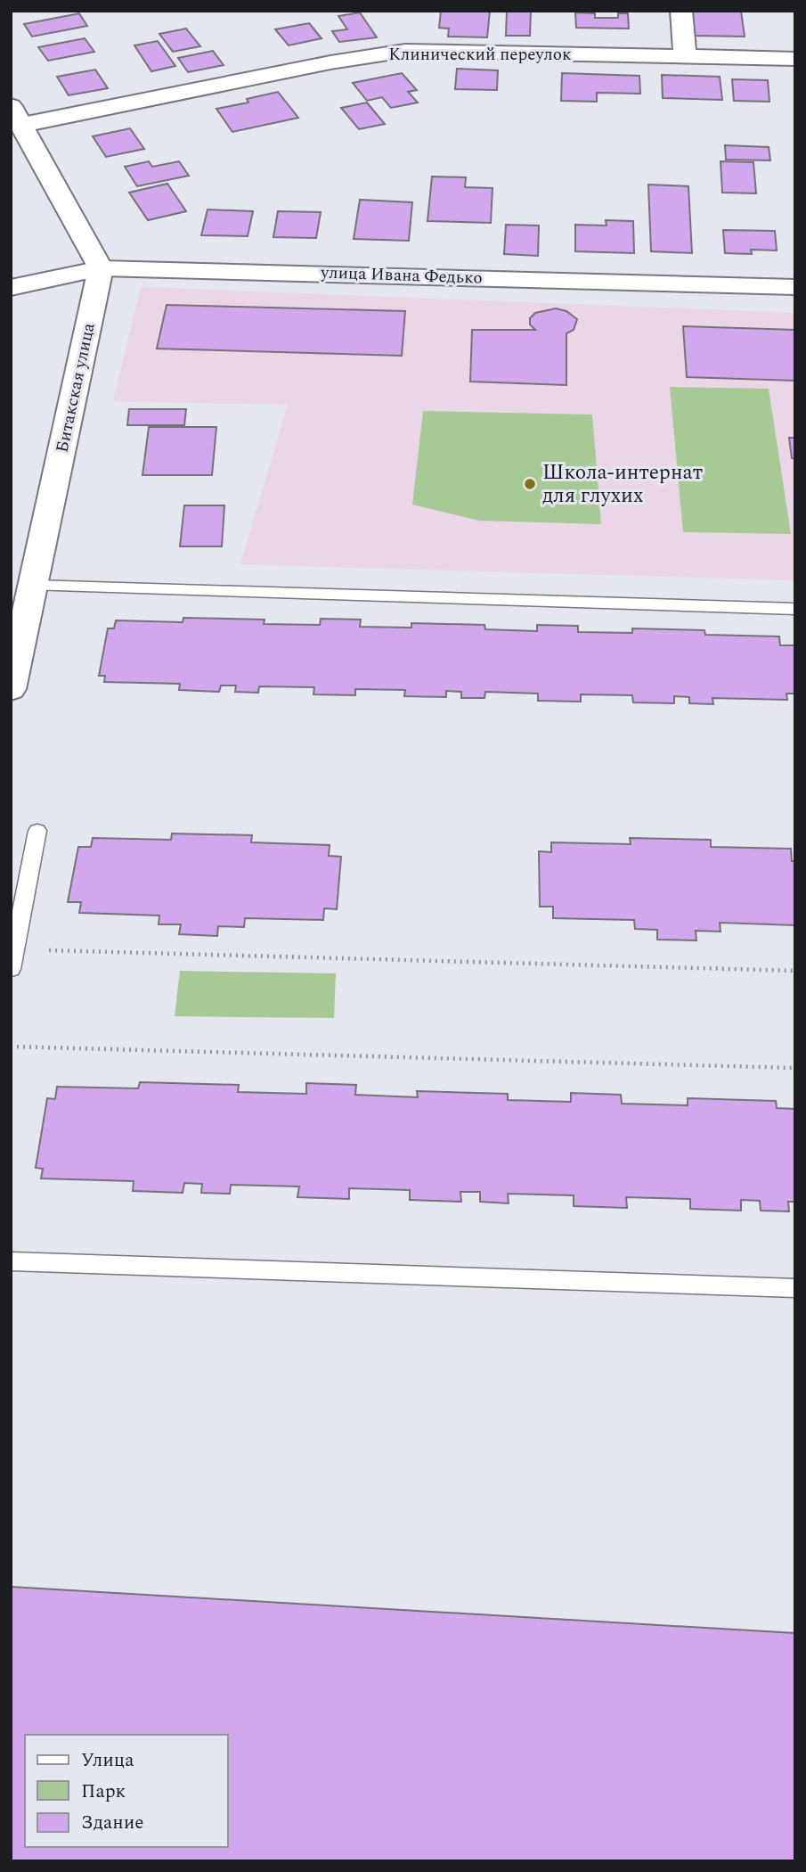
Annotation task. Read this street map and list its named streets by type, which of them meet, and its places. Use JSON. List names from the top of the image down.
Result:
{
  "streets": {
    "street": ["Клинический переулок", "улица Ивана Федько", "Битакская улица"]
  },
  "crossings": [
    ["улица Ивана Федько", "Битакская улица"]
  ],
  "places": ["Школа-интернат для глухих"],
  "legend": ["Улица", "Парк", "Здание"]
}
